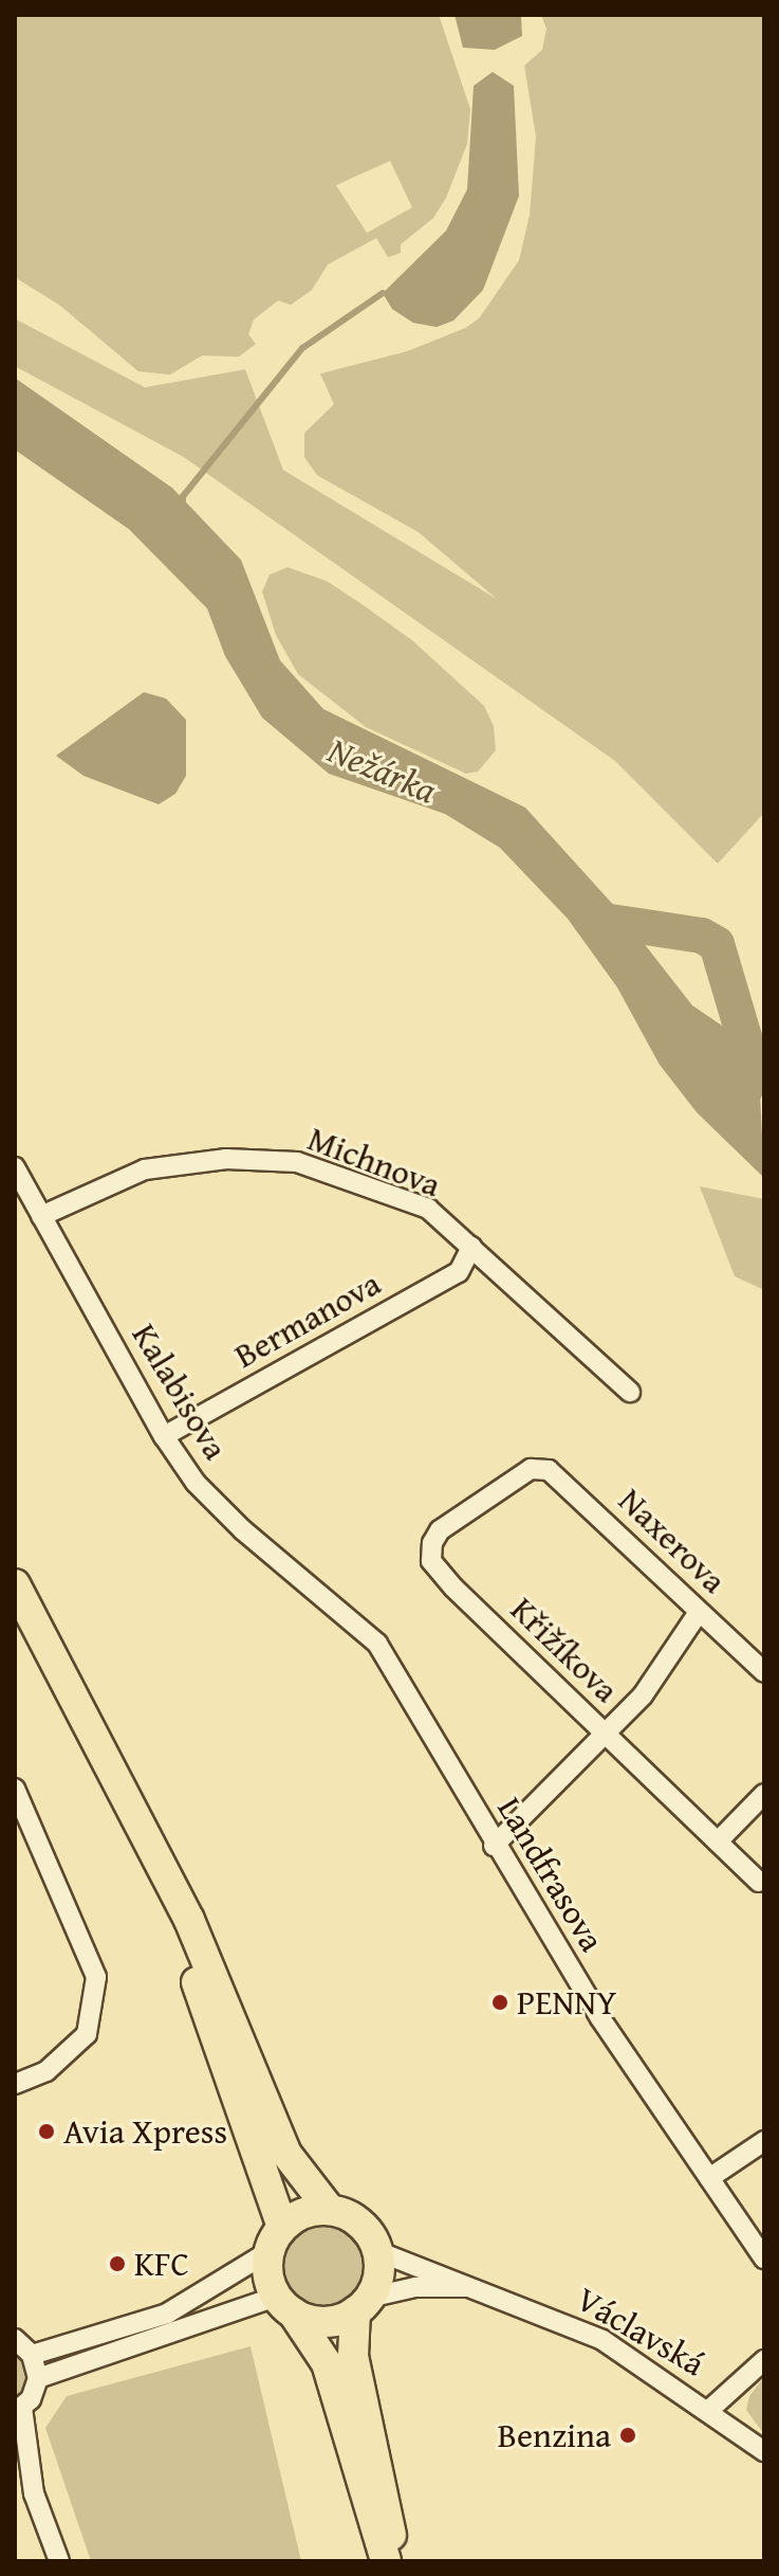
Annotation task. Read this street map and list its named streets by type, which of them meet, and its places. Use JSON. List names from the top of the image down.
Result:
{
  "streets": {
    "street": [
      "Michnova",
      "Bermanova",
      "Kalabisova",
      "Naxerova",
      "Křižíkova",
      "Landfrasova",
      "Václavská"
    ]
  },
  "crossings": [
    ["Michnova", "Bermanova"],
    ["Michnova", "Kalabisova"],
    ["Bermanova", "Kalabisova"],
    ["Kalabisova", "Landfrasova"],
    ["Naxerova", "Křižíkova"]
  ],
  "water": ["Nežárka"],
  "places": [
    "PENNY",
    "Avia Xpress",
    "KFC",
    "Benzina"
  ]
}
